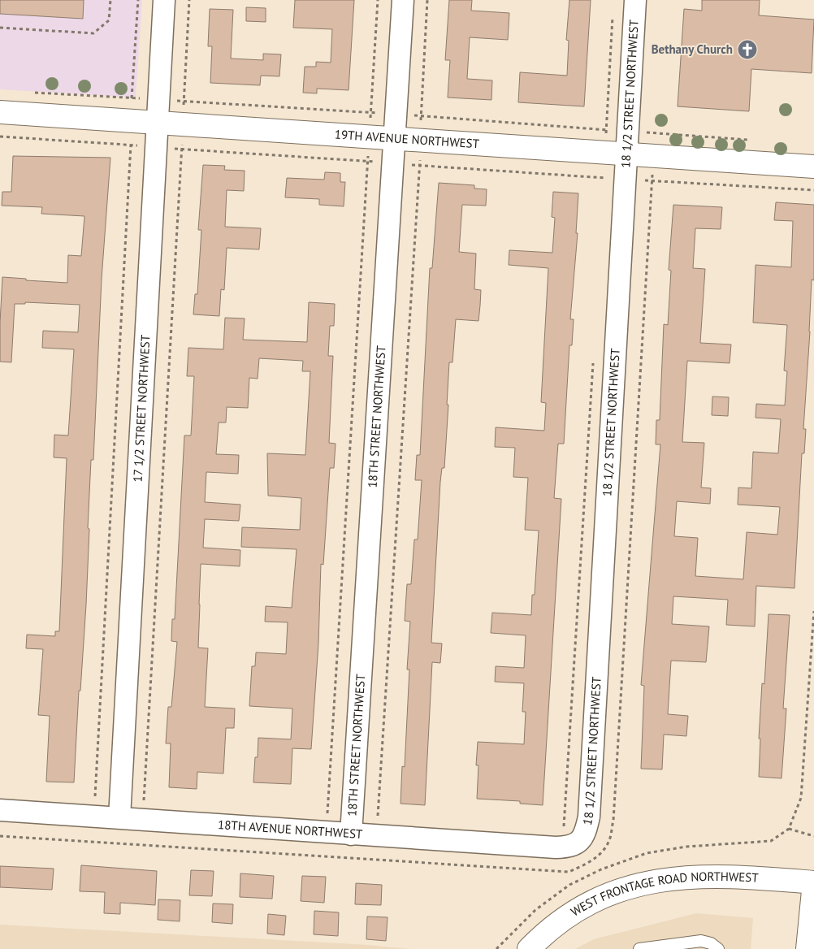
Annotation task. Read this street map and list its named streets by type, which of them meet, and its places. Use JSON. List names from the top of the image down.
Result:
{
  "streets": {
    "street": [
      "18 1/2 STREET NORTHWEST",
      "19TH AVENUE NORTHWEST",
      "17 1/2 STREET NORTHWEST",
      "18TH STREET NORTHWEST",
      "18TH AVENUE NORTHWEST",
      "WEST FRONTAGE ROAD NORTHWEST"
    ]
  },
  "crossings": [
    ["18 1/2 STREET NORTHWEST", "19TH AVENUE NORTHWEST"],
    ["18 1/2 STREET NORTHWEST", "18TH AVENUE NORTHWEST"],
    ["19TH AVENUE NORTHWEST", "17 1/2 STREET NORTHWEST"],
    ["19TH AVENUE NORTHWEST", "18TH STREET NORTHWEST"],
    ["17 1/2 STREET NORTHWEST", "18TH AVENUE NORTHWEST"],
    ["18TH STREET NORTHWEST", "18TH AVENUE NORTHWEST"]
  ],
  "places": {
    "church": ["Bethany Church"]
  }
}
